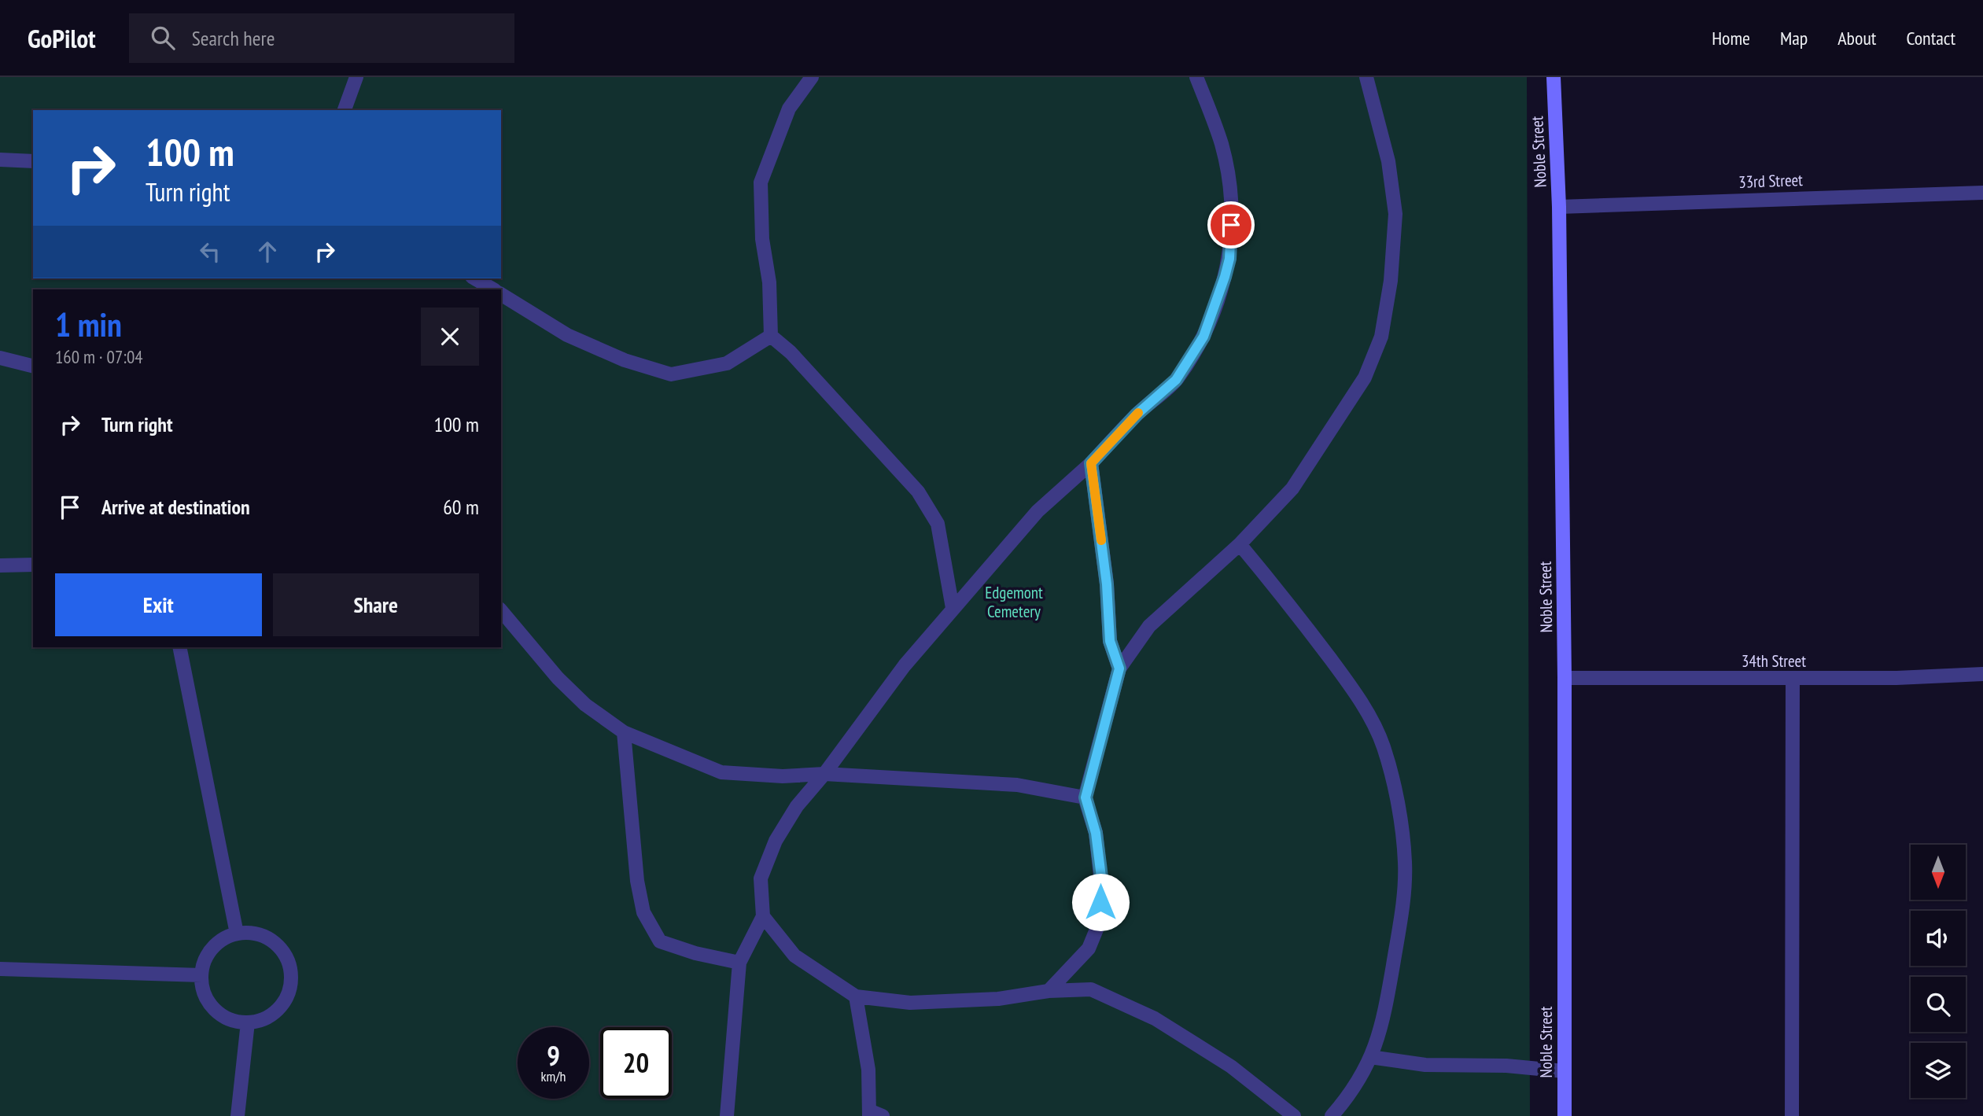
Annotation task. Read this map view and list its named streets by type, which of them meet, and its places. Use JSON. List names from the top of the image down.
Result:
{
  "streets": {
    "main road": ["Noble Street"],
    "street": ["33rd Street", "34th Street"]
  },
  "crossings": [
    ["Noble Street", "33rd Street"],
    ["Noble Street", "34th Street"]
  ],
  "parks": ["Edgemont Cemetery"],
  "north": "bottom",
  "page": {
    "header": "GoPilot",
    "search": "Search here",
    "nav": [
      "Home",
      "Map",
      "About",
      "Contact"
    ],
    "turn": ["100 m", "Turn right"],
    "heading": ["1 min", "160 m · 07:04"],
    "list": [
      {
        "name": "Turn right",
        "value": "100 m"
      },
      {
        "name": "Arrive at destination",
        "value": "60 m"
      }
    ],
    "buttons": ["Exit", "Share"],
    "speed": "9 km/h",
    "limit": "20"
  }
}
